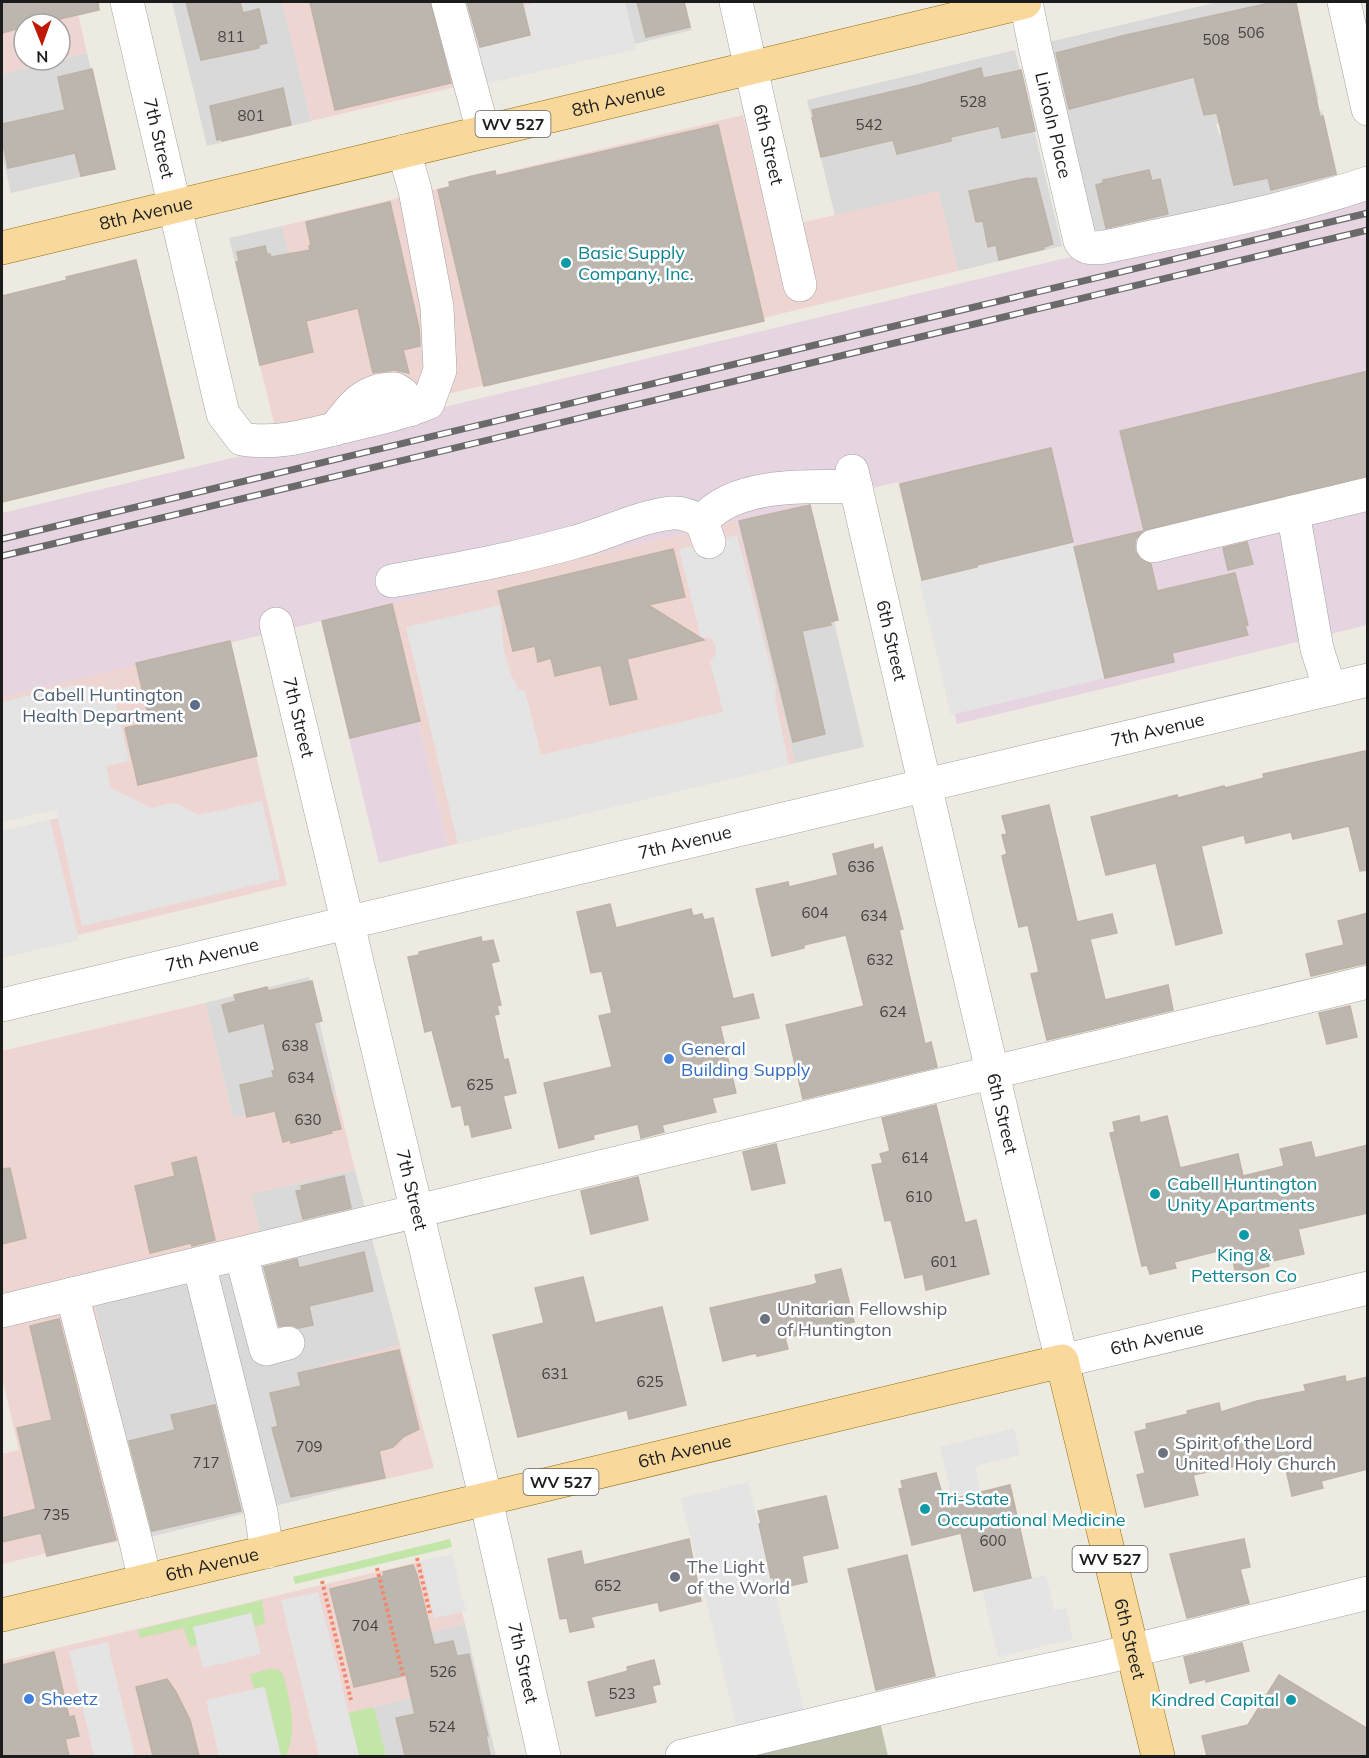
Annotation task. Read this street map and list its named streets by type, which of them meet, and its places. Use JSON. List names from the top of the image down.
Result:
{
  "streets": {
    "main road": [
      "8th Avenue",
      "WV 527",
      "6th Street",
      "6th Avenue"
    ],
    "street": ["Lincoln Place", "7th Street", "7th Avenue"]
  },
  "crossings": [
    ["8th Avenue", "Lincoln Place"],
    ["8th Avenue", "7th Street"],
    ["8th Avenue", "6th Street"],
    ["7th Street", "7th Avenue"],
    ["7th Street", "6th Avenue"],
    ["6th Street", "7th Avenue"],
    ["6th Street", "6th Avenue"]
  ],
  "places": [
    "Basic Supply Company, Inc.",
    "Cabell Huntington Health Department",
    "General Building Supply",
    "Cabell Huntington Unity Apartments",
    "King & Petterson Co",
    "Unitarian Fellowship of Huntington",
    "Spirit of the Lord United Holy Church",
    "Tri-State Occupational Medicine",
    "The Light of the World",
    "Sheetz",
    "Kindred Capital"
  ],
  "house_numbers": [
    "506",
    "811",
    "508",
    "528",
    "801",
    "542",
    "636",
    "604",
    "634",
    "632",
    "624",
    "638",
    "634",
    "625",
    "630",
    "614",
    "610",
    "601",
    "631",
    "625",
    "709",
    "717",
    "735",
    "600",
    "652",
    "704",
    "526",
    "523",
    "524"
  ],
  "north": "bottom"
}
